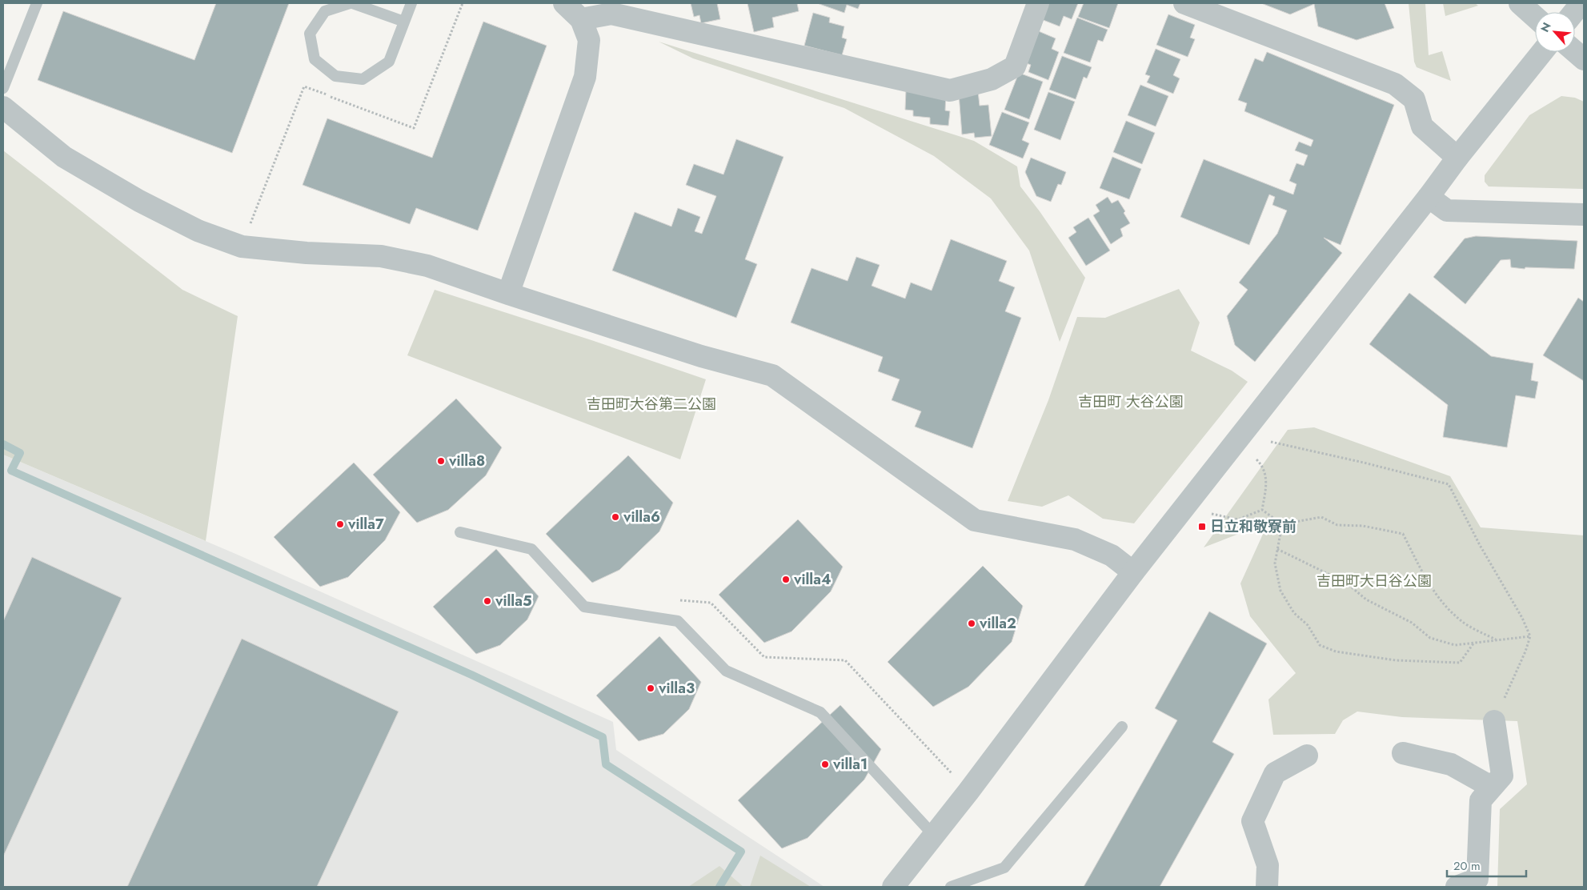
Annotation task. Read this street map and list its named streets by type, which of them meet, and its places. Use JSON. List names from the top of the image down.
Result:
{
  "parks": ["吉田町 大谷公園", "吉田町大谷第二公園", "吉田町大日谷公園"],
  "places": {
    "other": [
      "villa8",
      "villa6",
      "villa7",
      "villa4",
      "villa5",
      "villa2",
      "villa3",
      "villa1"
    ],
    "transit": ["日立和敬寮前"]
  },
  "scale_bar": "20 m",
  "north": "top left"
}
